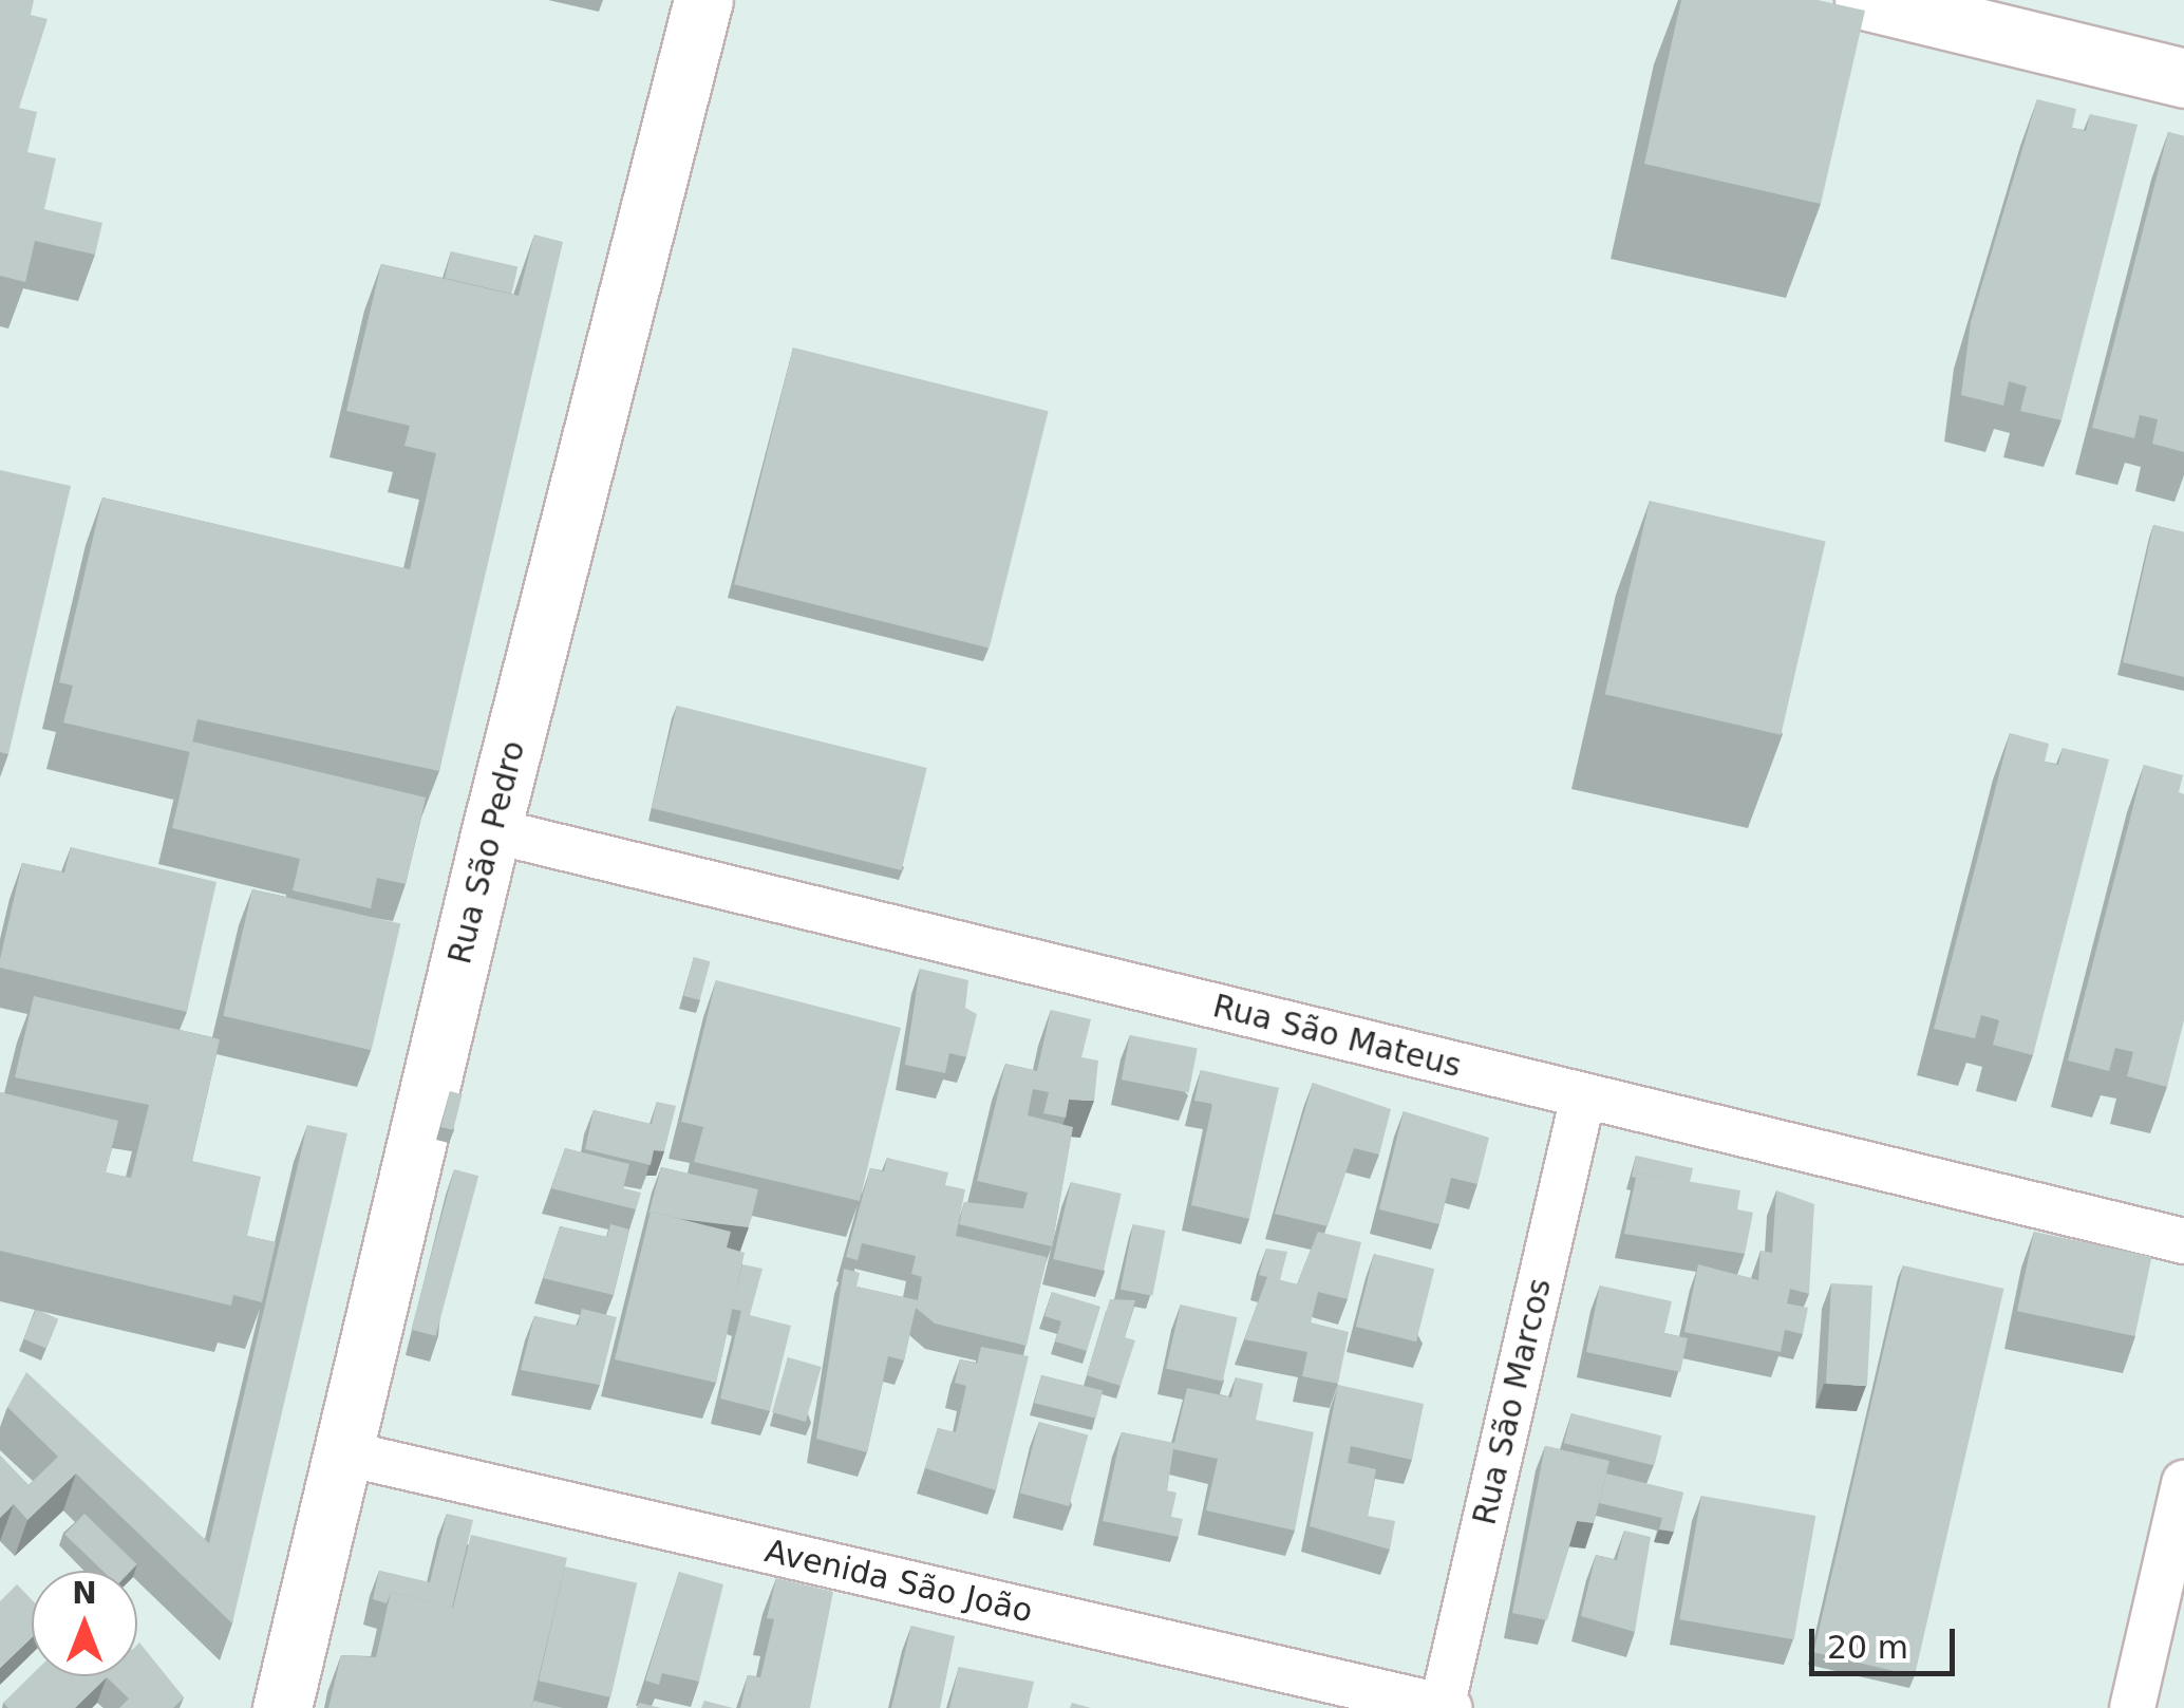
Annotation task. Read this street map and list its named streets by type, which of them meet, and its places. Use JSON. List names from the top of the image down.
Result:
{
  "streets": {
    "street": [
      "Rua São Pedro",
      "Rua São Mateus",
      "Rua São Marcos",
      "Avenida São João"
    ]
  },
  "crossings": [
    ["Rua São Pedro", "Rua São Mateus"],
    ["Rua São Pedro", "Avenida São João"],
    ["Rua São Mateus", "Rua São Marcos"],
    ["Rua São Marcos", "Avenida São João"]
  ],
  "scale_bar": "20 m",
  "north": "top"
}
